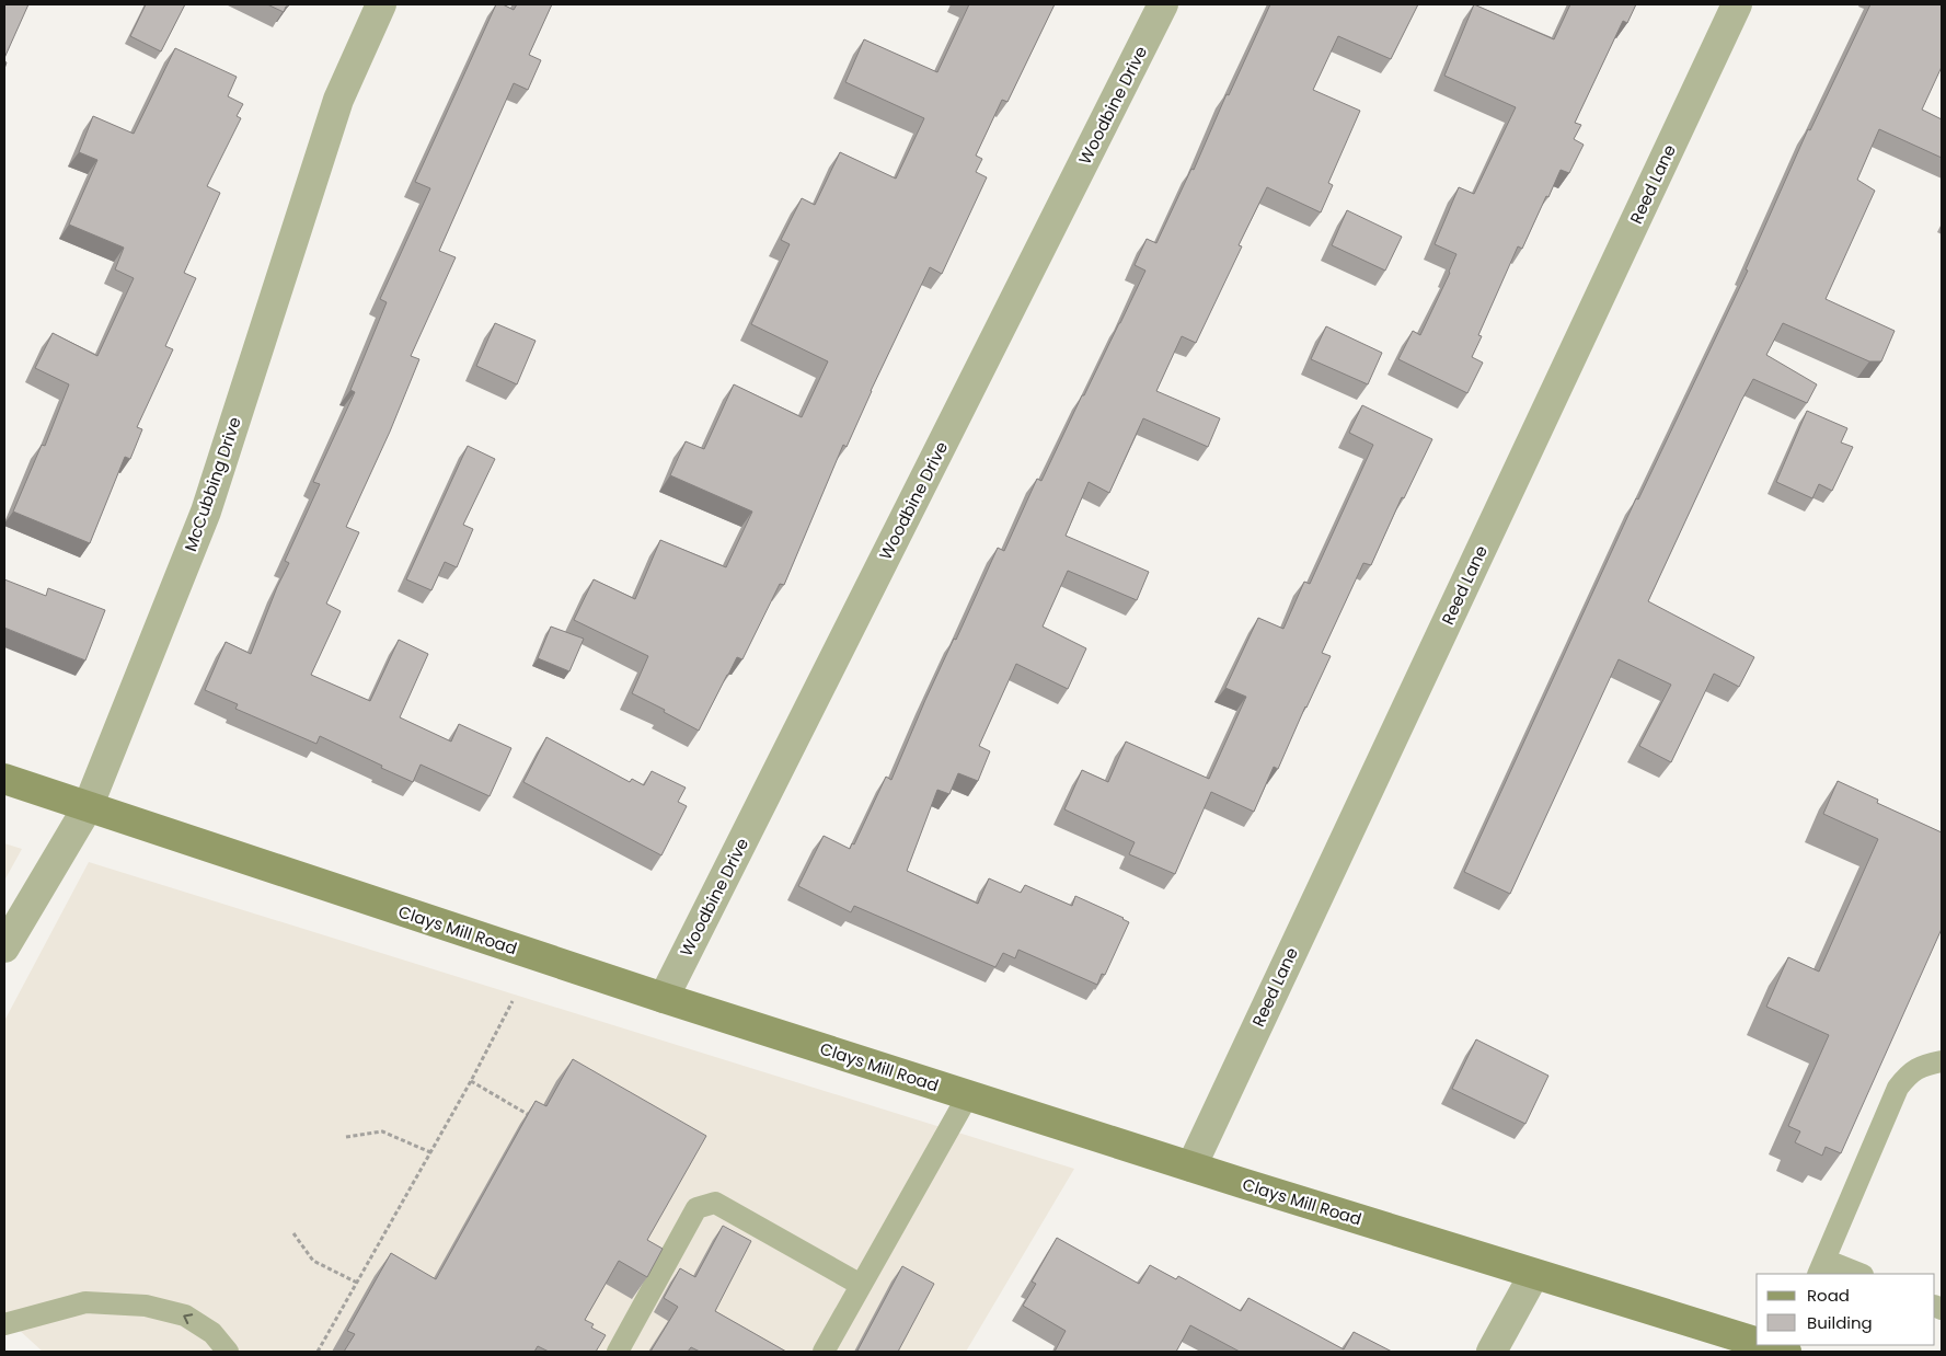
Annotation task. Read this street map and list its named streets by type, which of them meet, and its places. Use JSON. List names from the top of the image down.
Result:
{
  "streets": {
    "main road": ["Clays Mill Road"],
    "street": ["Woodbine Drive", "Reed Lane", "McCubbing Drive"]
  },
  "crossings": [
    ["Woodbine Drive", "Clays Mill Road"],
    ["Reed Lane", "Clays Mill Road"],
    ["McCubbing Drive", "Clays Mill Road"]
  ],
  "legend": ["Road", "Building"]
}
